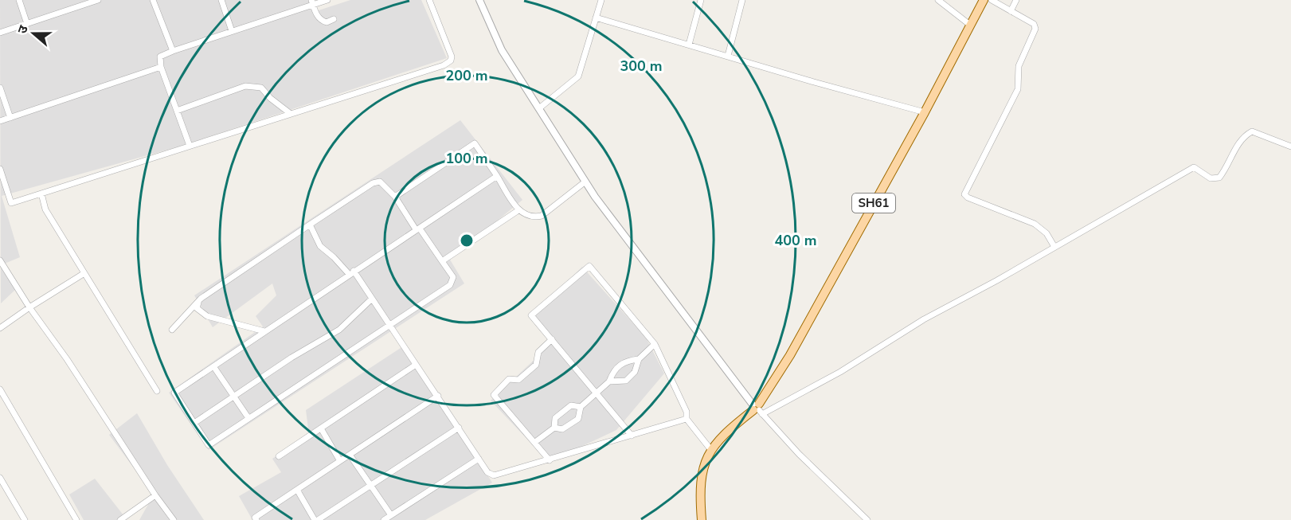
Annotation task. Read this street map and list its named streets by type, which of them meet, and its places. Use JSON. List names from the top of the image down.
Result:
{
  "streets": {
    "main road": ["SH61"]
  },
  "north": "left",
  "rings": [
    "300 m",
    "200 m",
    "100 m",
    "400 m"
  ]
}
